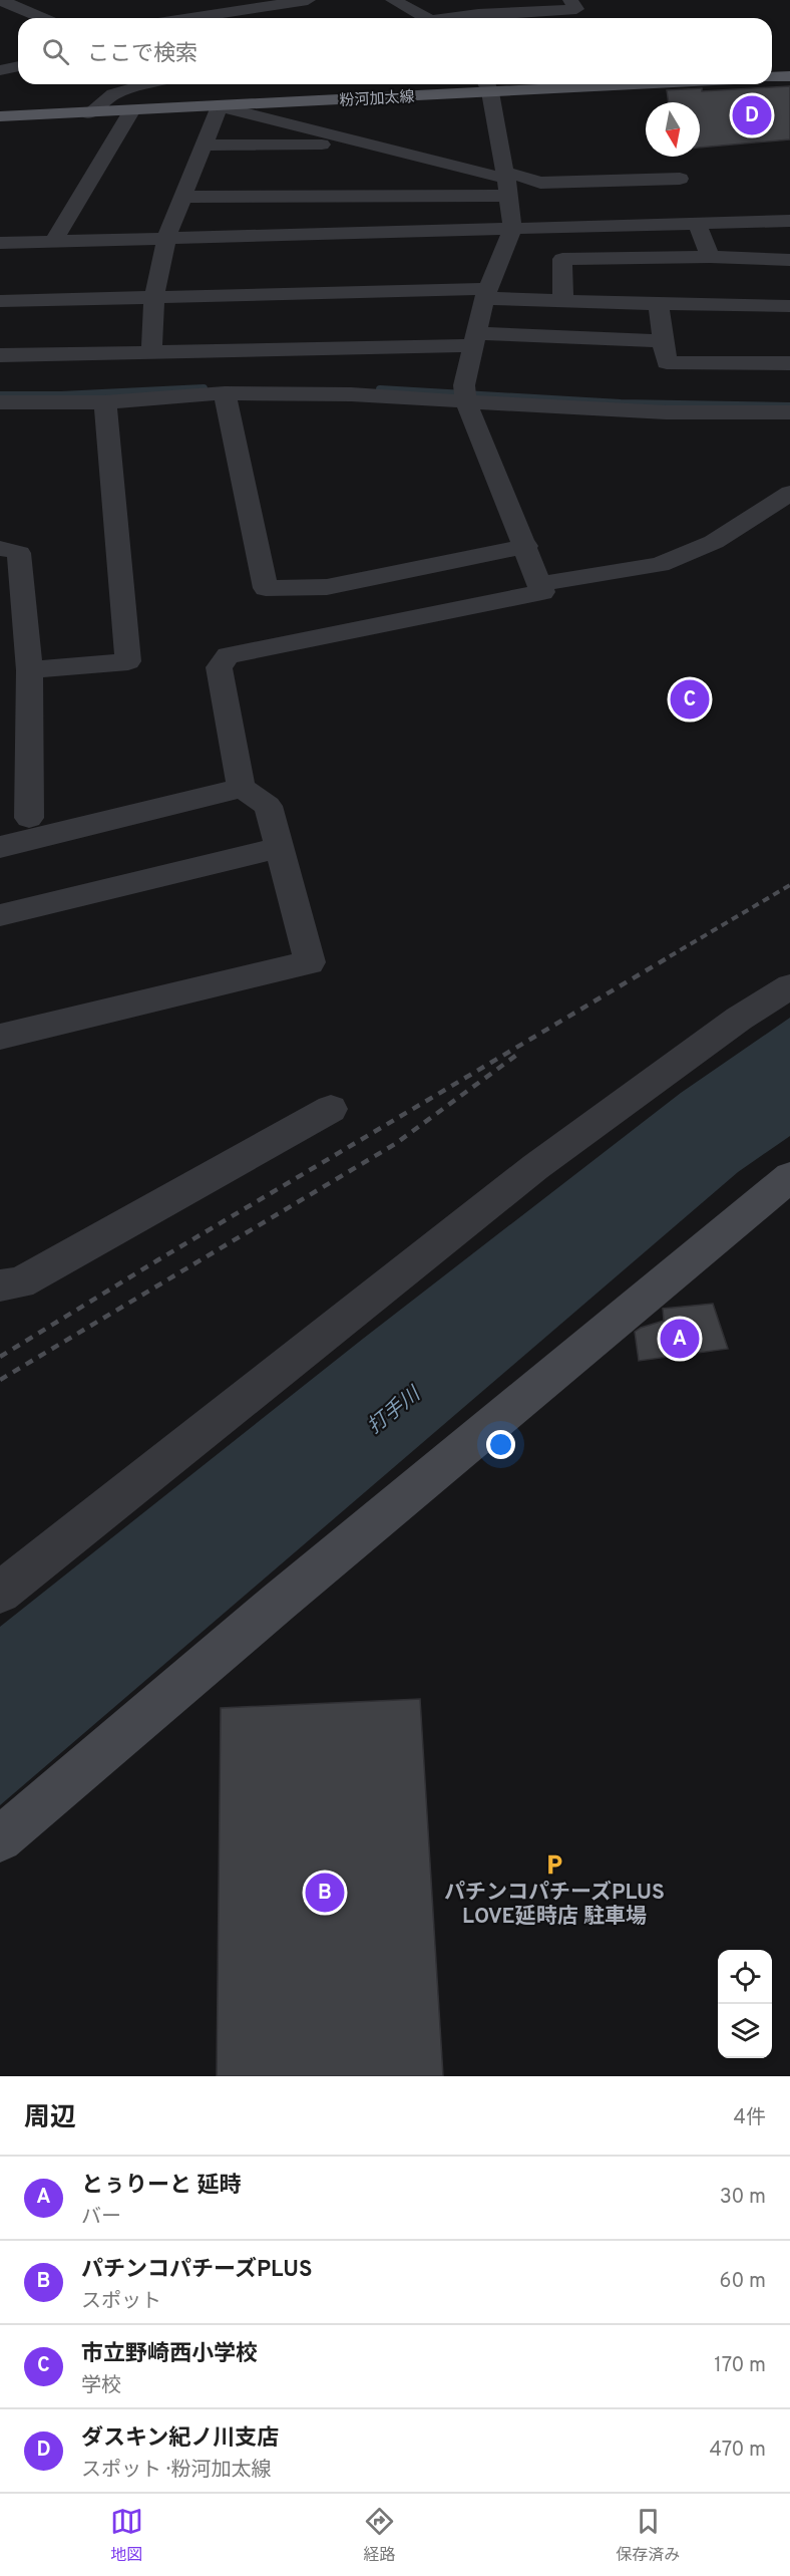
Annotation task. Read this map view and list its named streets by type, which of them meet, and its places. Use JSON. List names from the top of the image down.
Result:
{
  "streets": {
    "main road": ["粉河加太線"]
  },
  "water": ["打手川"],
  "places": {
    "parking": ["パチンコパチーズPLUS LOVE延時店 駐車場"]
  },
  "north": "bottom",
  "page": {
    "search": "ここで検索",
    "pins": [
      "D",
      "C",
      "A",
      "B"
    ],
    "heading": ["周辺", "4件"],
    "list": [
      {
        "mark": "A",
        "name": "とぅりーと 延時",
        "note": "バー",
        "value": "30 m"
      },
      {
        "mark": "B",
        "name": "パチンコパチーズPLUS",
        "note": "スポット",
        "value": "60 m"
      },
      {
        "mark": "C",
        "name": "市立野崎西小学校",
        "note": "学校",
        "value": "170 m"
      },
      {
        "mark": "D",
        "name": "ダスキン紀ノ川支店",
        "note": "スポット · 粉河加太線",
        "value": "470 m"
      }
    ],
    "nav": ["地図", "経路", "保存済み"]
  }
}
